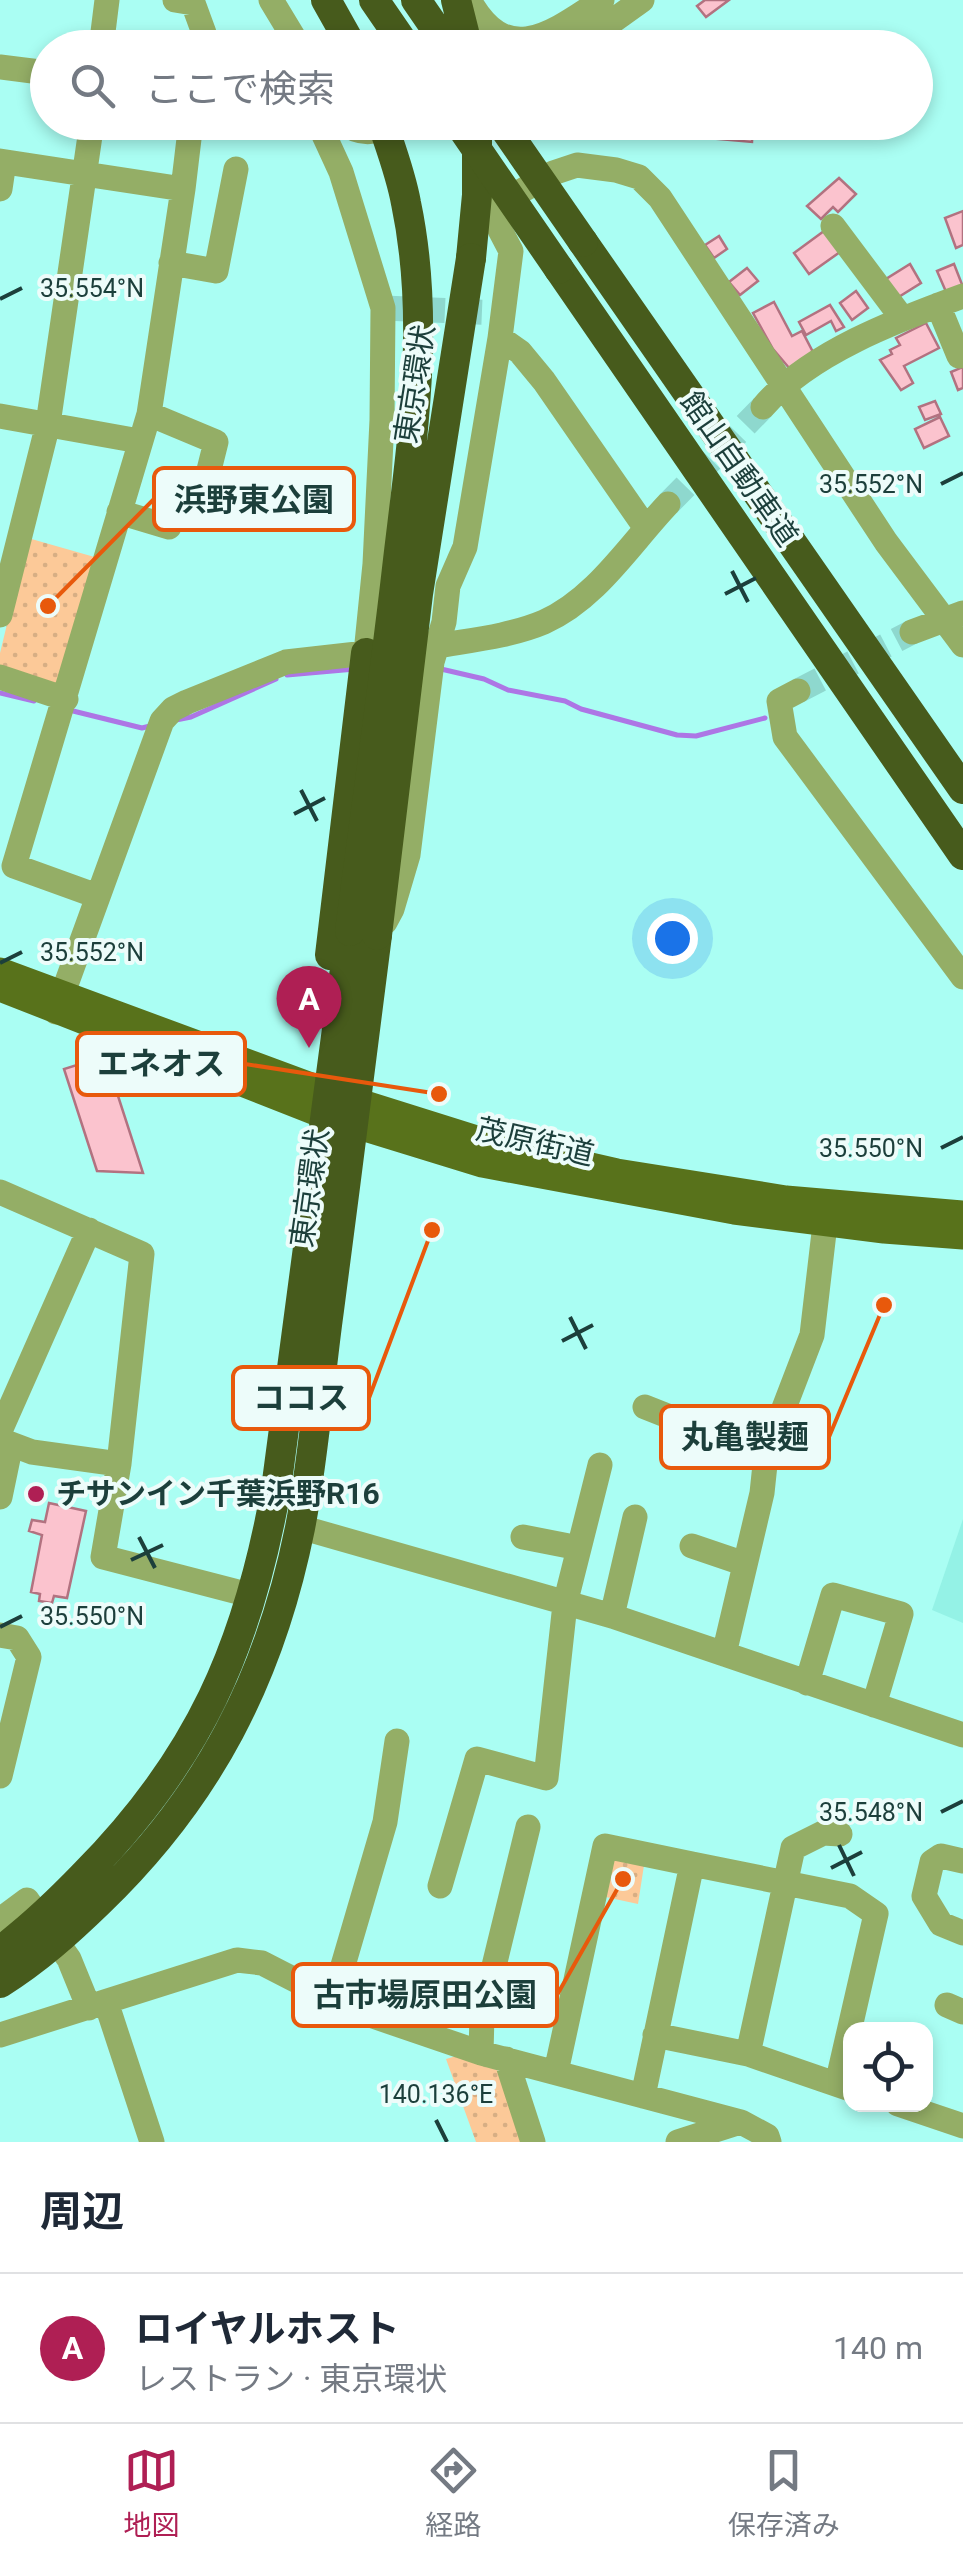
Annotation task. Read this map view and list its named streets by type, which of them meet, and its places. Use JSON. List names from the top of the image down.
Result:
{
  "streets": {
    "highway": ["東京環状", "館山自動車道"],
    "main road": ["茂原街道"]
  },
  "crossings": [
    ["東京環状", "茂原街道"]
  ],
  "places": [
    "浜野東公園",
    "エネオス",
    "ココス",
    "丸亀製麺",
    "チサンイン千葉浜野R16",
    "古市場原田公園"
  ],
  "page": {
    "search": "ここで検索",
    "pins": "A",
    "heading": "周辺",
    "list": [
      {
        "mark": "A",
        "name": "ロイヤルホスト",
        "note": "レストラン · 東京環状",
        "value": "140 m"
      }
    ],
    "nav": ["地図", "経路", "保存済み"]
  },
  "coordinates": [
    "35.554°N",
    "35.552°N",
    "35.550°N",
    "35.548°N",
    "140.136°E"
  ]
}
